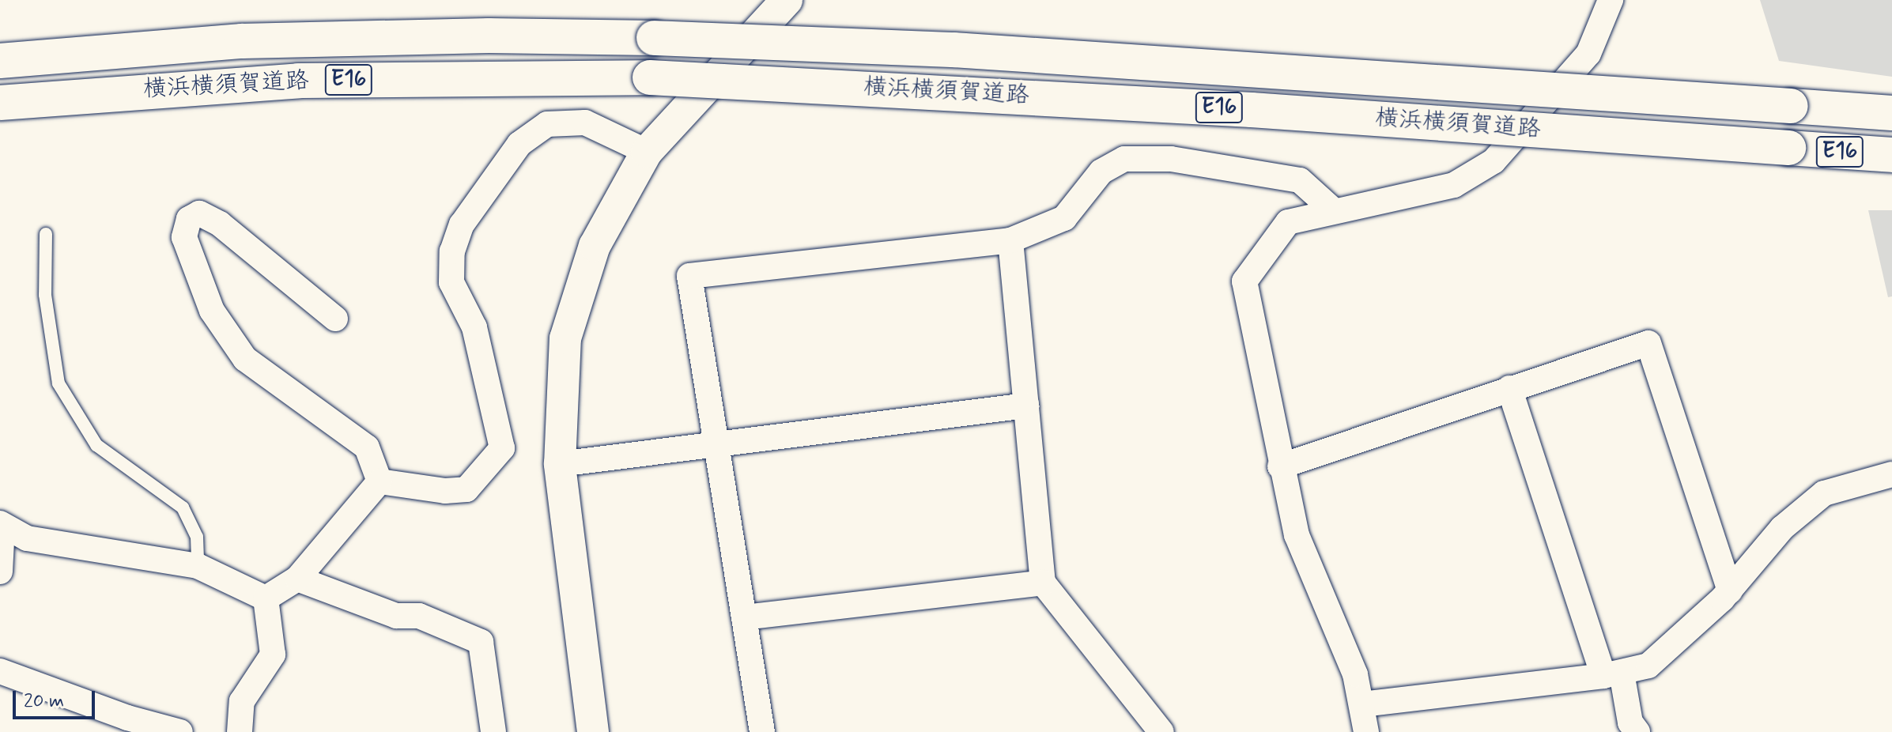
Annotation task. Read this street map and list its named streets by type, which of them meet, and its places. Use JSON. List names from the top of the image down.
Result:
{
  "streets": {
    "highway": ["E16", "横浜横須賀道路"]
  },
  "scale_bar": "20 m"
}
